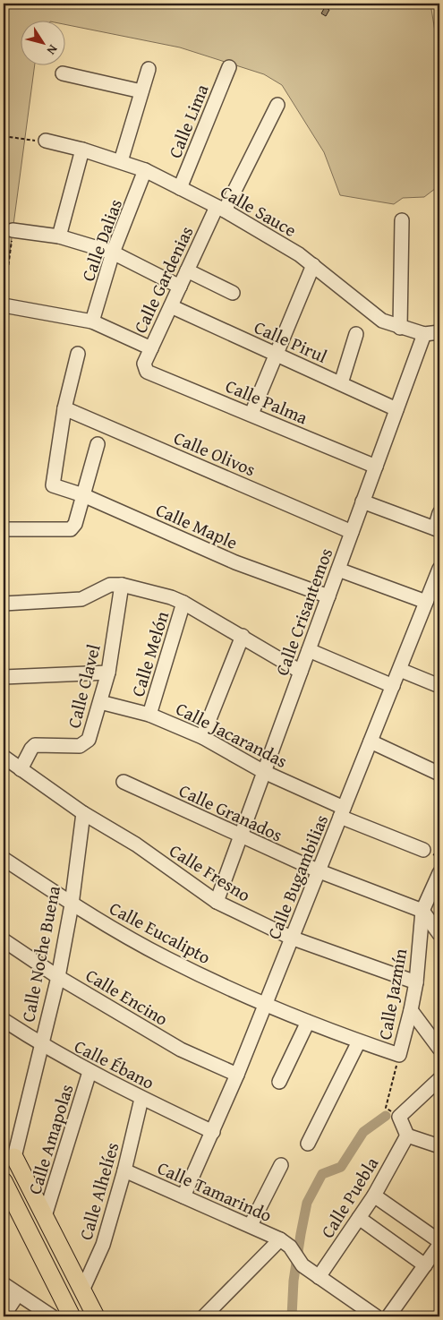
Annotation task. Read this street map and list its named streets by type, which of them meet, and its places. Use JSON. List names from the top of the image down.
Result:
{
  "streets": {
    "main road": ["Calle Noche Buena"],
    "street": [
      "Calle Lima",
      "Calle Sauce",
      "Calle Dalias",
      "Calle Gardenias",
      "Calle Pirul",
      "Calle Palma",
      "Calle Olivos",
      "Calle Maple",
      "Calle Crisantemos",
      "Calle Melón",
      "Calle Clavel",
      "Calle Jacarandas",
      "Calle Granados",
      "Calle Fresno",
      "Calle Bugambilias",
      "Calle Eucalipto",
      "Calle Jazmín",
      "Calle Encino",
      "Calle Ébano",
      "Calle Amapolas",
      "Calle Alhelíes",
      "Calle Tamarindo",
      "Calle Puebla"
    ]
  },
  "crossings": [
    ["Calle Lima", "Calle Sauce"],
    ["Calle Sauce", "Calle Dalias"],
    ["Calle Sauce", "Calle Gardenias"],
    ["Calle Sauce", "Calle Crisantemos"],
    ["Calle Gardenias", "Calle Pirul"],
    ["Calle Gardenias", "Calle Palma"],
    ["Calle Pirul", "Calle Crisantemos"],
    ["Calle Palma", "Calle Crisantemos"],
    ["Calle Olivos", "Calle Maple"],
    ["Calle Olivos", "Calle Crisantemos"],
    ["Calle Maple", "Calle Crisantemos"],
    ["Calle Crisantemos", "Calle Jacarandas"],
    ["Calle Crisantemos", "Calle Granados"],
    ["Calle Crisantemos", "Calle Fresno"],
    ["Calle Melón", "Calle Jacarandas"],
    ["Calle Clavel", "Calle Jacarandas"],
    ["Calle Clavel", "Calle Fresno"],
    ["Calle Jacarandas", "Calle Bugambilias"],
    ["Calle Granados", "Calle Bugambilias"],
    ["Calle Granados", "Calle Jazmín"],
    ["Calle Fresno", "Calle Bugambilias"],
    ["Calle Fresno", "Calle Noche Buena"],
    ["Calle Fresno", "Calle Jazmín"],
    ["Calle Bugambilias", "Calle Eucalipto"],
    ["Calle Bugambilias", "Calle Encino"],
    ["Calle Bugambilias", "Calle Ébano"],
    ["Calle Bugambilias", "Calle Tamarindo"],
    ["Calle Eucalipto", "Calle Noche Buena"],
    ["Calle Eucalipto", "Calle Jazmín"],
    ["Calle Noche Buena", "Calle Encino"],
    ["Calle Noche Buena", "Calle Ébano"],
    ["Calle Ébano", "Calle Amapolas"],
    ["Calle Ébano", "Calle Alhelíes"],
    ["Calle Alhelíes", "Calle Tamarindo"]
  ],
  "north": "bottom right"
}
